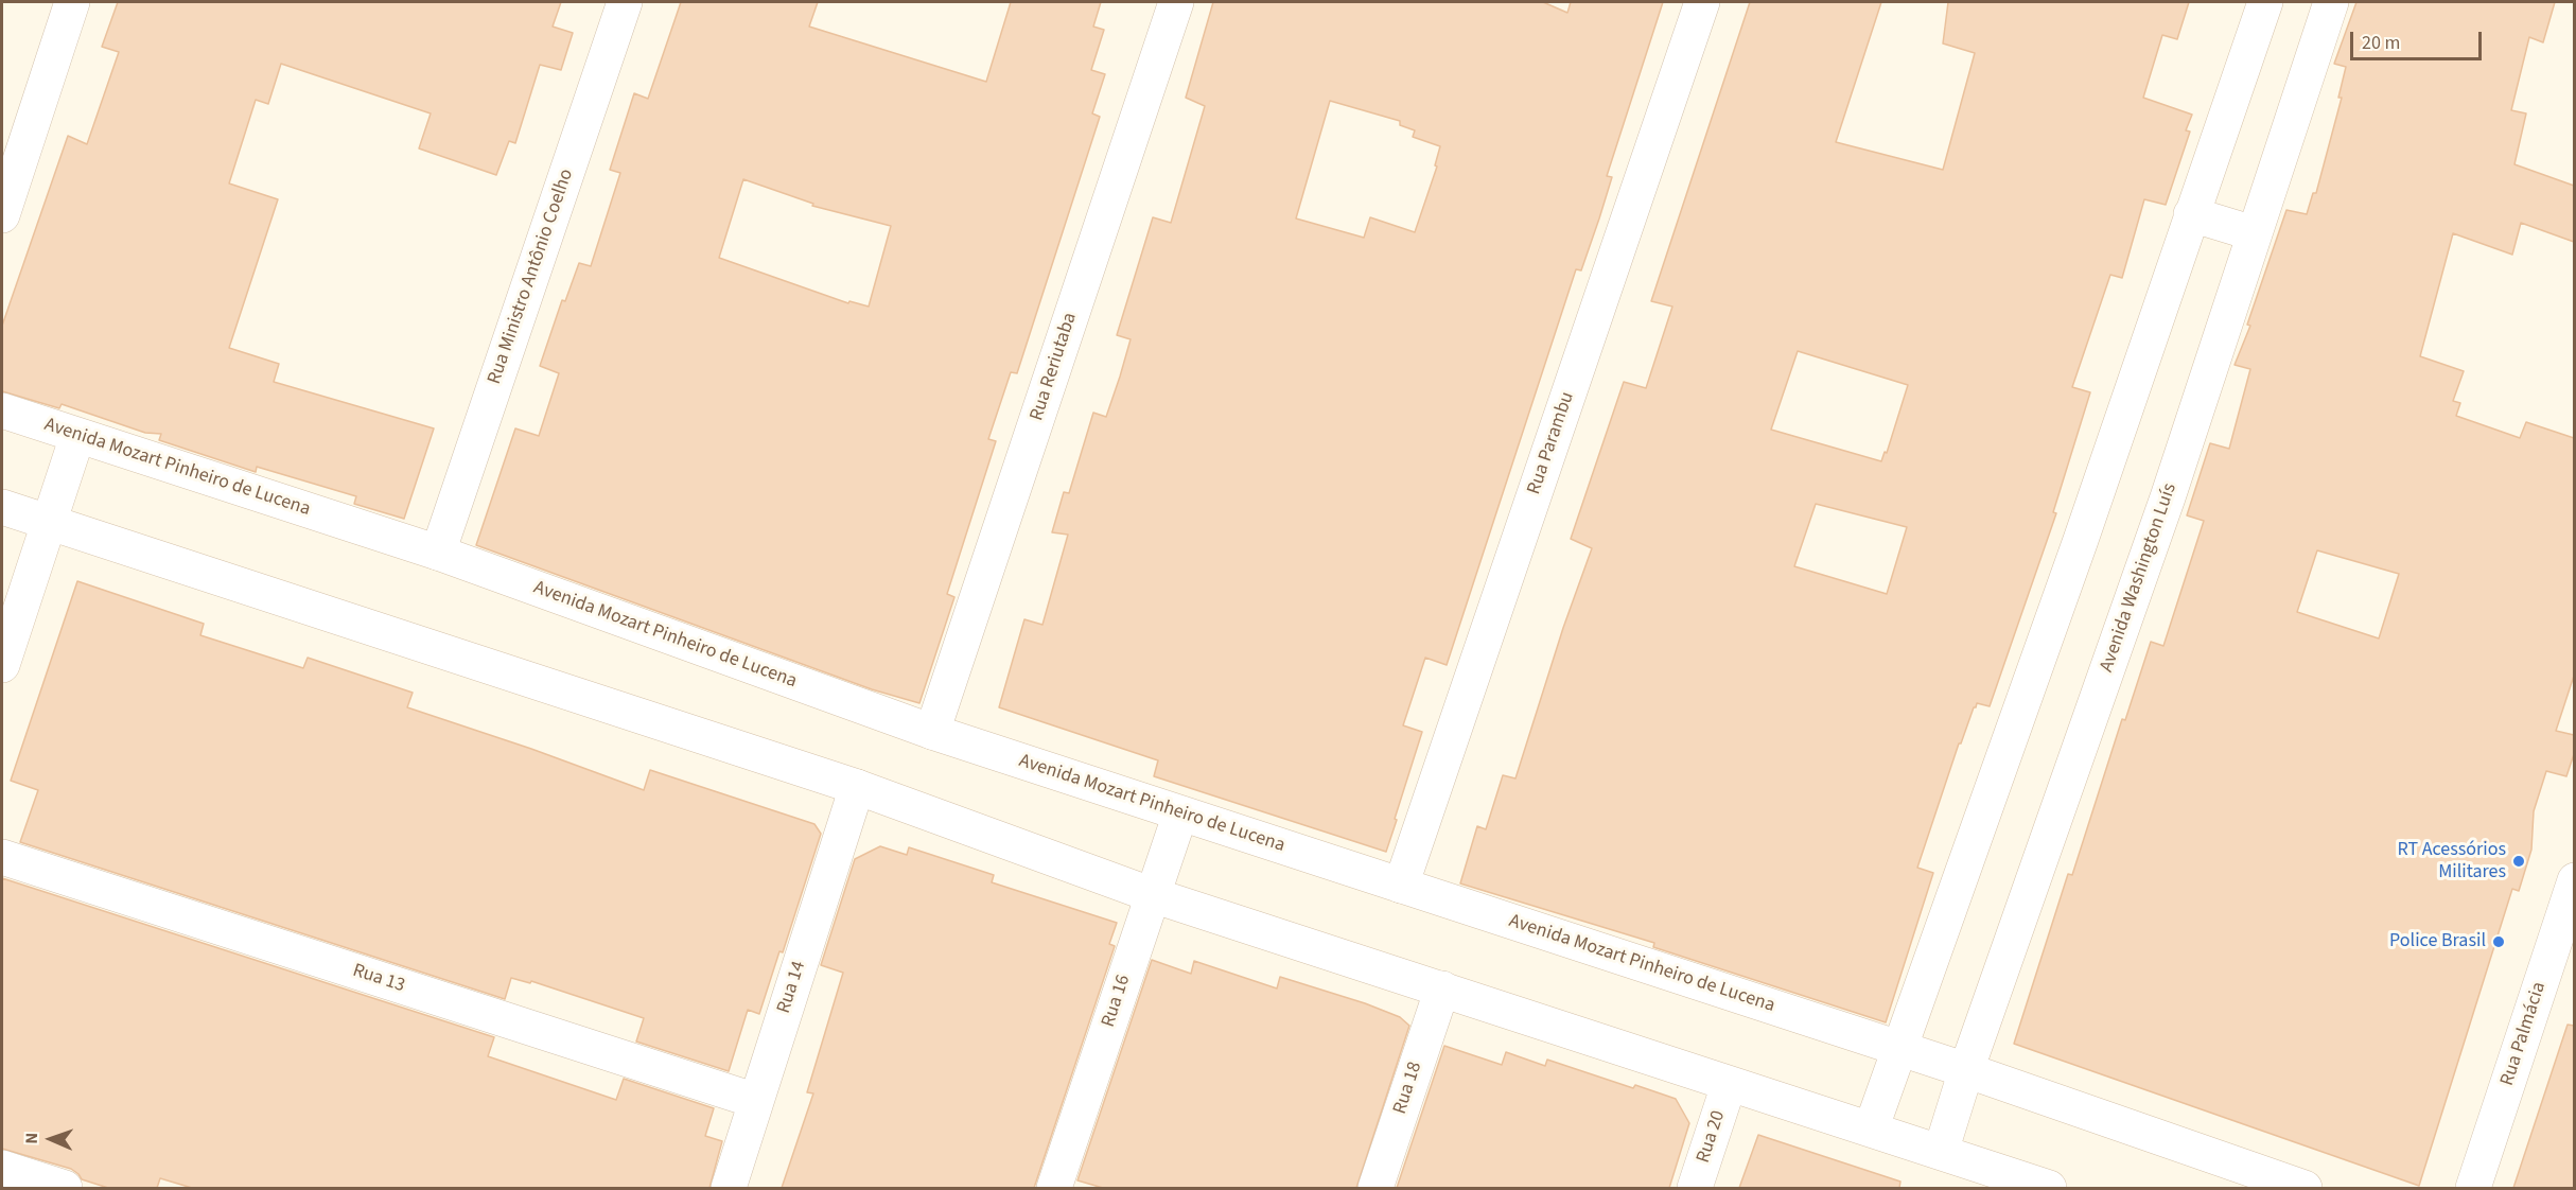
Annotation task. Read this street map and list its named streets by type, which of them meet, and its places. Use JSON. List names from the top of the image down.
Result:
{
  "streets": {
    "street": [
      "Rua Ministro Antônio Coelho",
      "Rua Reriutaba",
      "Rua Parambu",
      "Avenida Mozart Pinheiro de Lucena",
      "Avenida Washington Luís",
      "Rua 13",
      "Rua 14",
      "Rua 16",
      "Rua Palmácia",
      "Rua 18",
      "Rua 20"
    ]
  },
  "crossings": [
    ["Rua Ministro Antônio Coelho", "Avenida Mozart Pinheiro de Lucena"],
    ["Rua Reriutaba", "Avenida Mozart Pinheiro de Lucena"],
    ["Rua Parambu", "Avenida Mozart Pinheiro de Lucena"],
    ["Avenida Mozart Pinheiro de Lucena", "Avenida Washington Luís"],
    ["Avenida Mozart Pinheiro de Lucena", "Rua 16"],
    ["Rua 13", "Rua 14"]
  ],
  "places": ["RT Acessórios Militares", "Police Brasil"],
  "scale_bar": "20 m",
  "north": "left"
}
